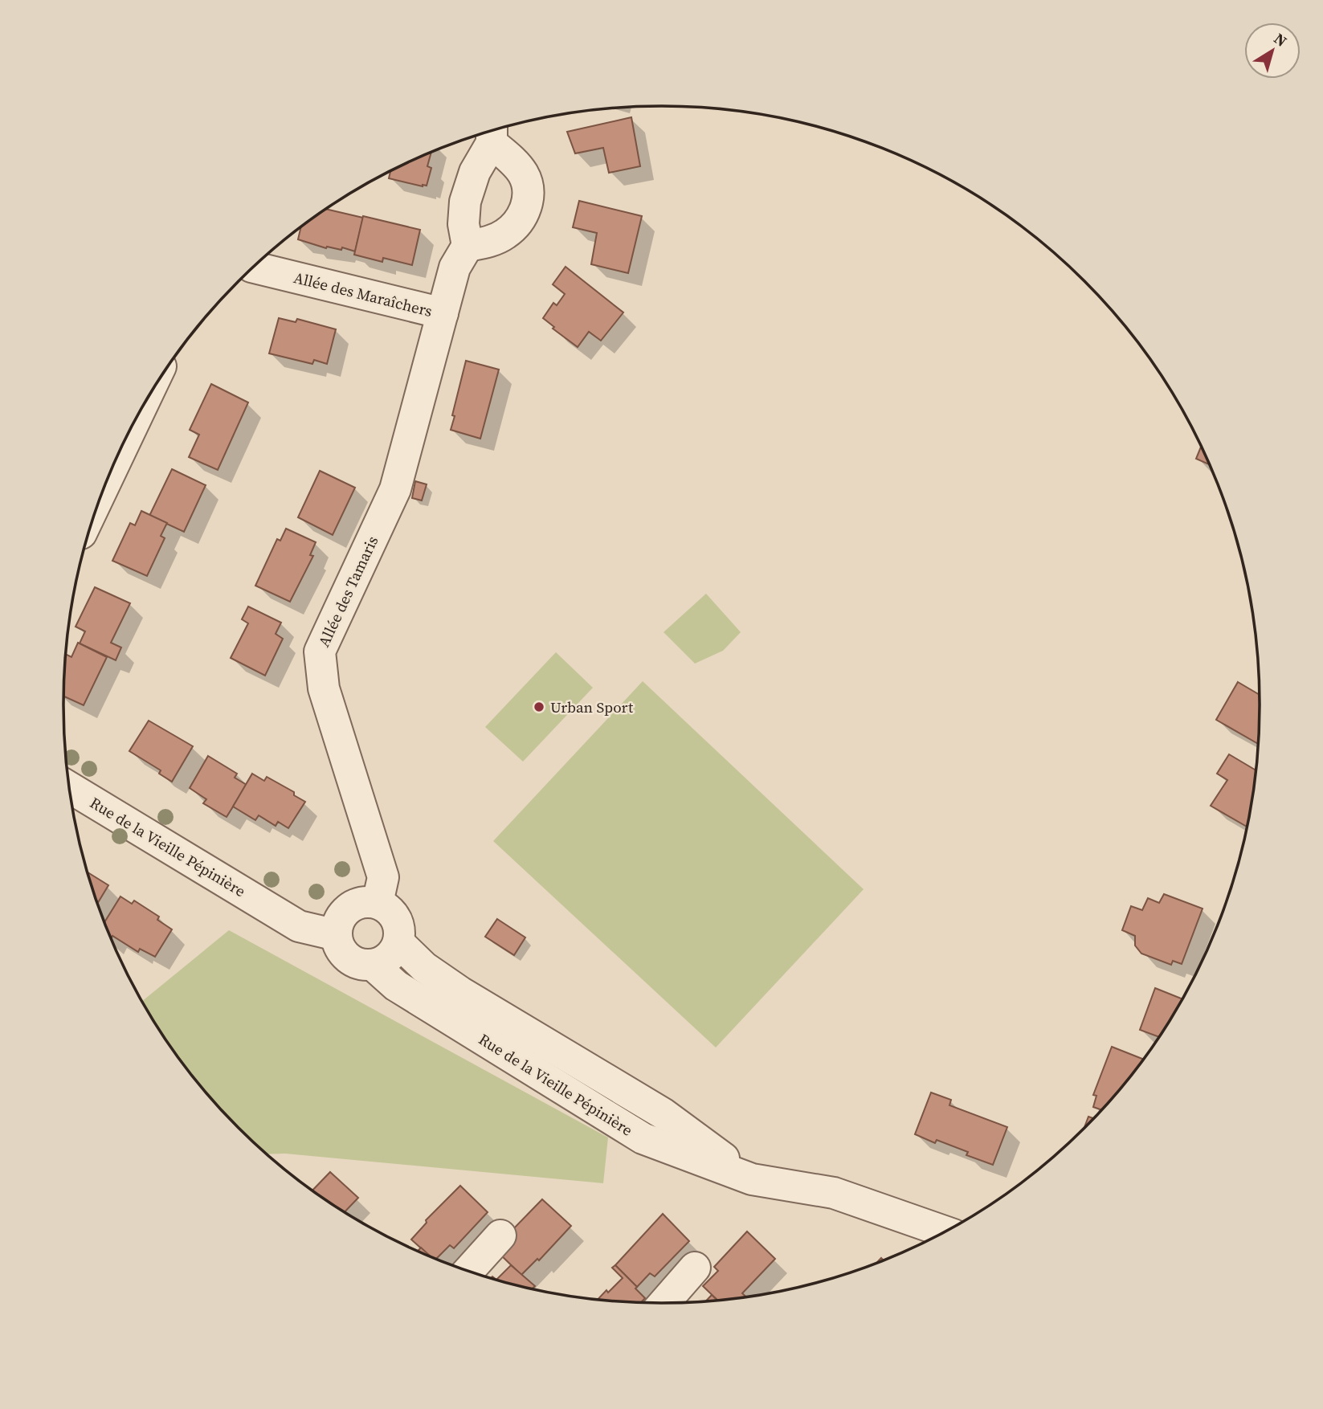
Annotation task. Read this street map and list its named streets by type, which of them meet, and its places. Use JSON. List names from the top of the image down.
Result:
{
  "streets": {
    "street": ["Allée des Maraîchers", "Allée des Tamaris", "Rue de la Vieille Pépinière"]
  },
  "crossings": [
    ["Allée des Maraîchers", "Allée des Tamaris"],
    ["Allée des Tamaris", "Rue de la Vieille Pépinière"]
  ],
  "places": ["Urban Sport"],
  "north": "top right"
}
